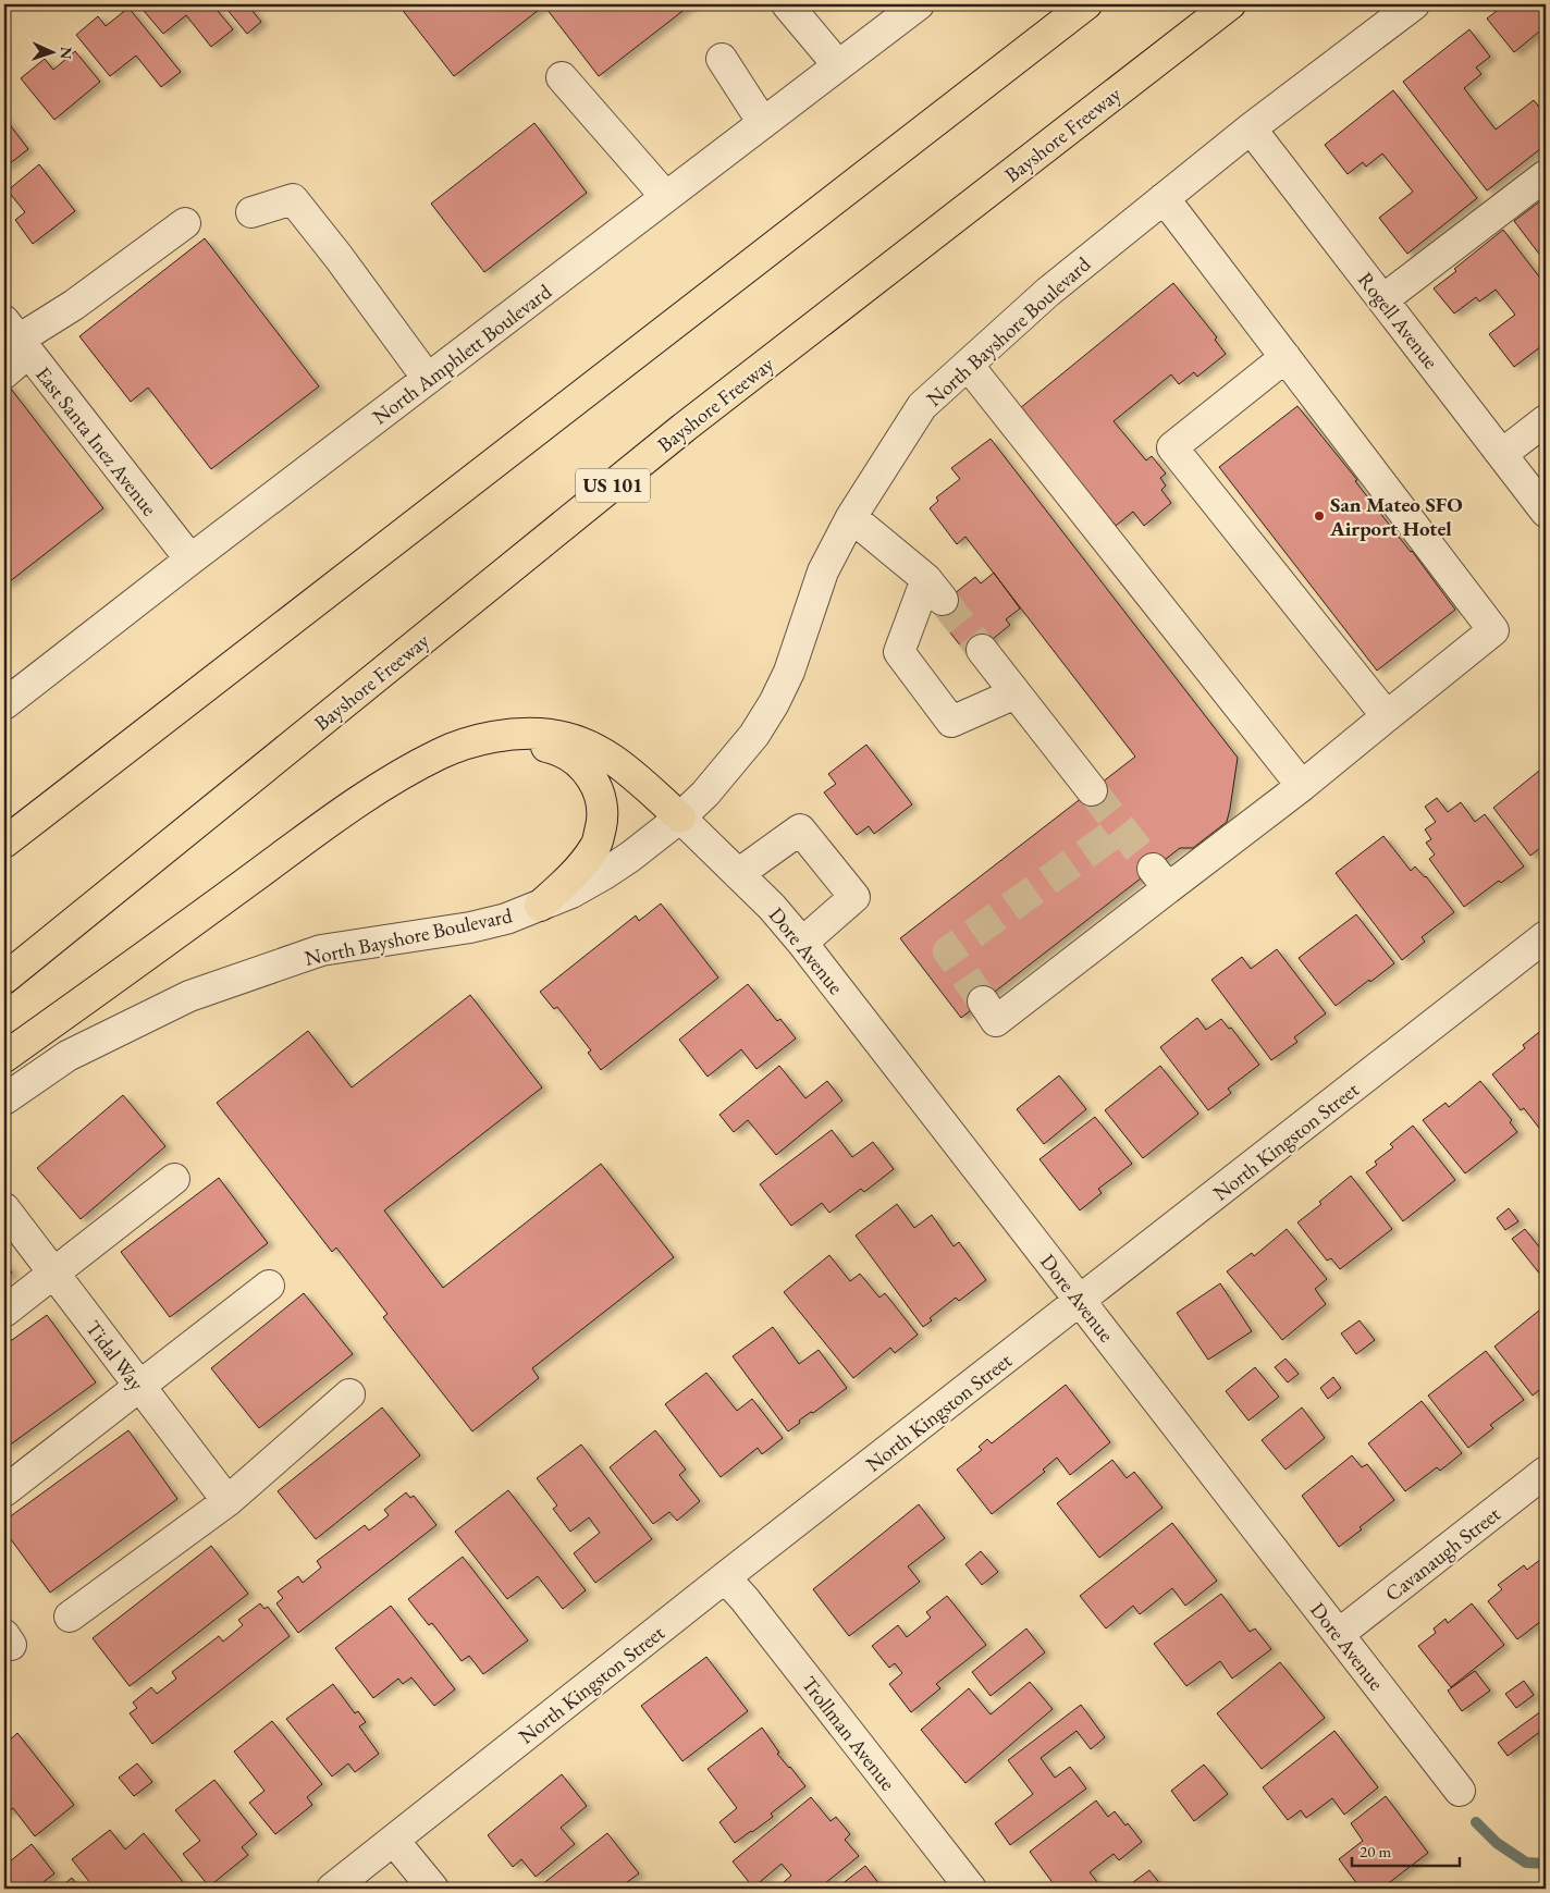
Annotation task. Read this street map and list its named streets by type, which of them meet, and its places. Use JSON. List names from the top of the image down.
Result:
{
  "streets": {
    "highway": ["Bayshore Freeway", "US 101"],
    "street": [
      "Rogell Avenue",
      "North Bayshore Boulevard",
      "North Amphlett Boulevard",
      "East Santa Inez Avenue",
      "Dore Avenue",
      "North Kingston Street",
      "Tidal Way",
      "Cavanaugh Street",
      "Trollman Avenue"
    ]
  },
  "crossings": [
    ["Rogell Avenue", "North Bayshore Boulevard"],
    ["North Bayshore Boulevard", "Dore Avenue"],
    ["North Amphlett Boulevard", "East Santa Inez Avenue"],
    ["Dore Avenue", "North Kingston Street"],
    ["Dore Avenue", "Cavanaugh Street"],
    ["North Kingston Street", "Trollman Avenue"]
  ],
  "places": ["San Mateo SFO Airport Hotel"],
  "scale_bar": "20 m",
  "north": "right"
}
